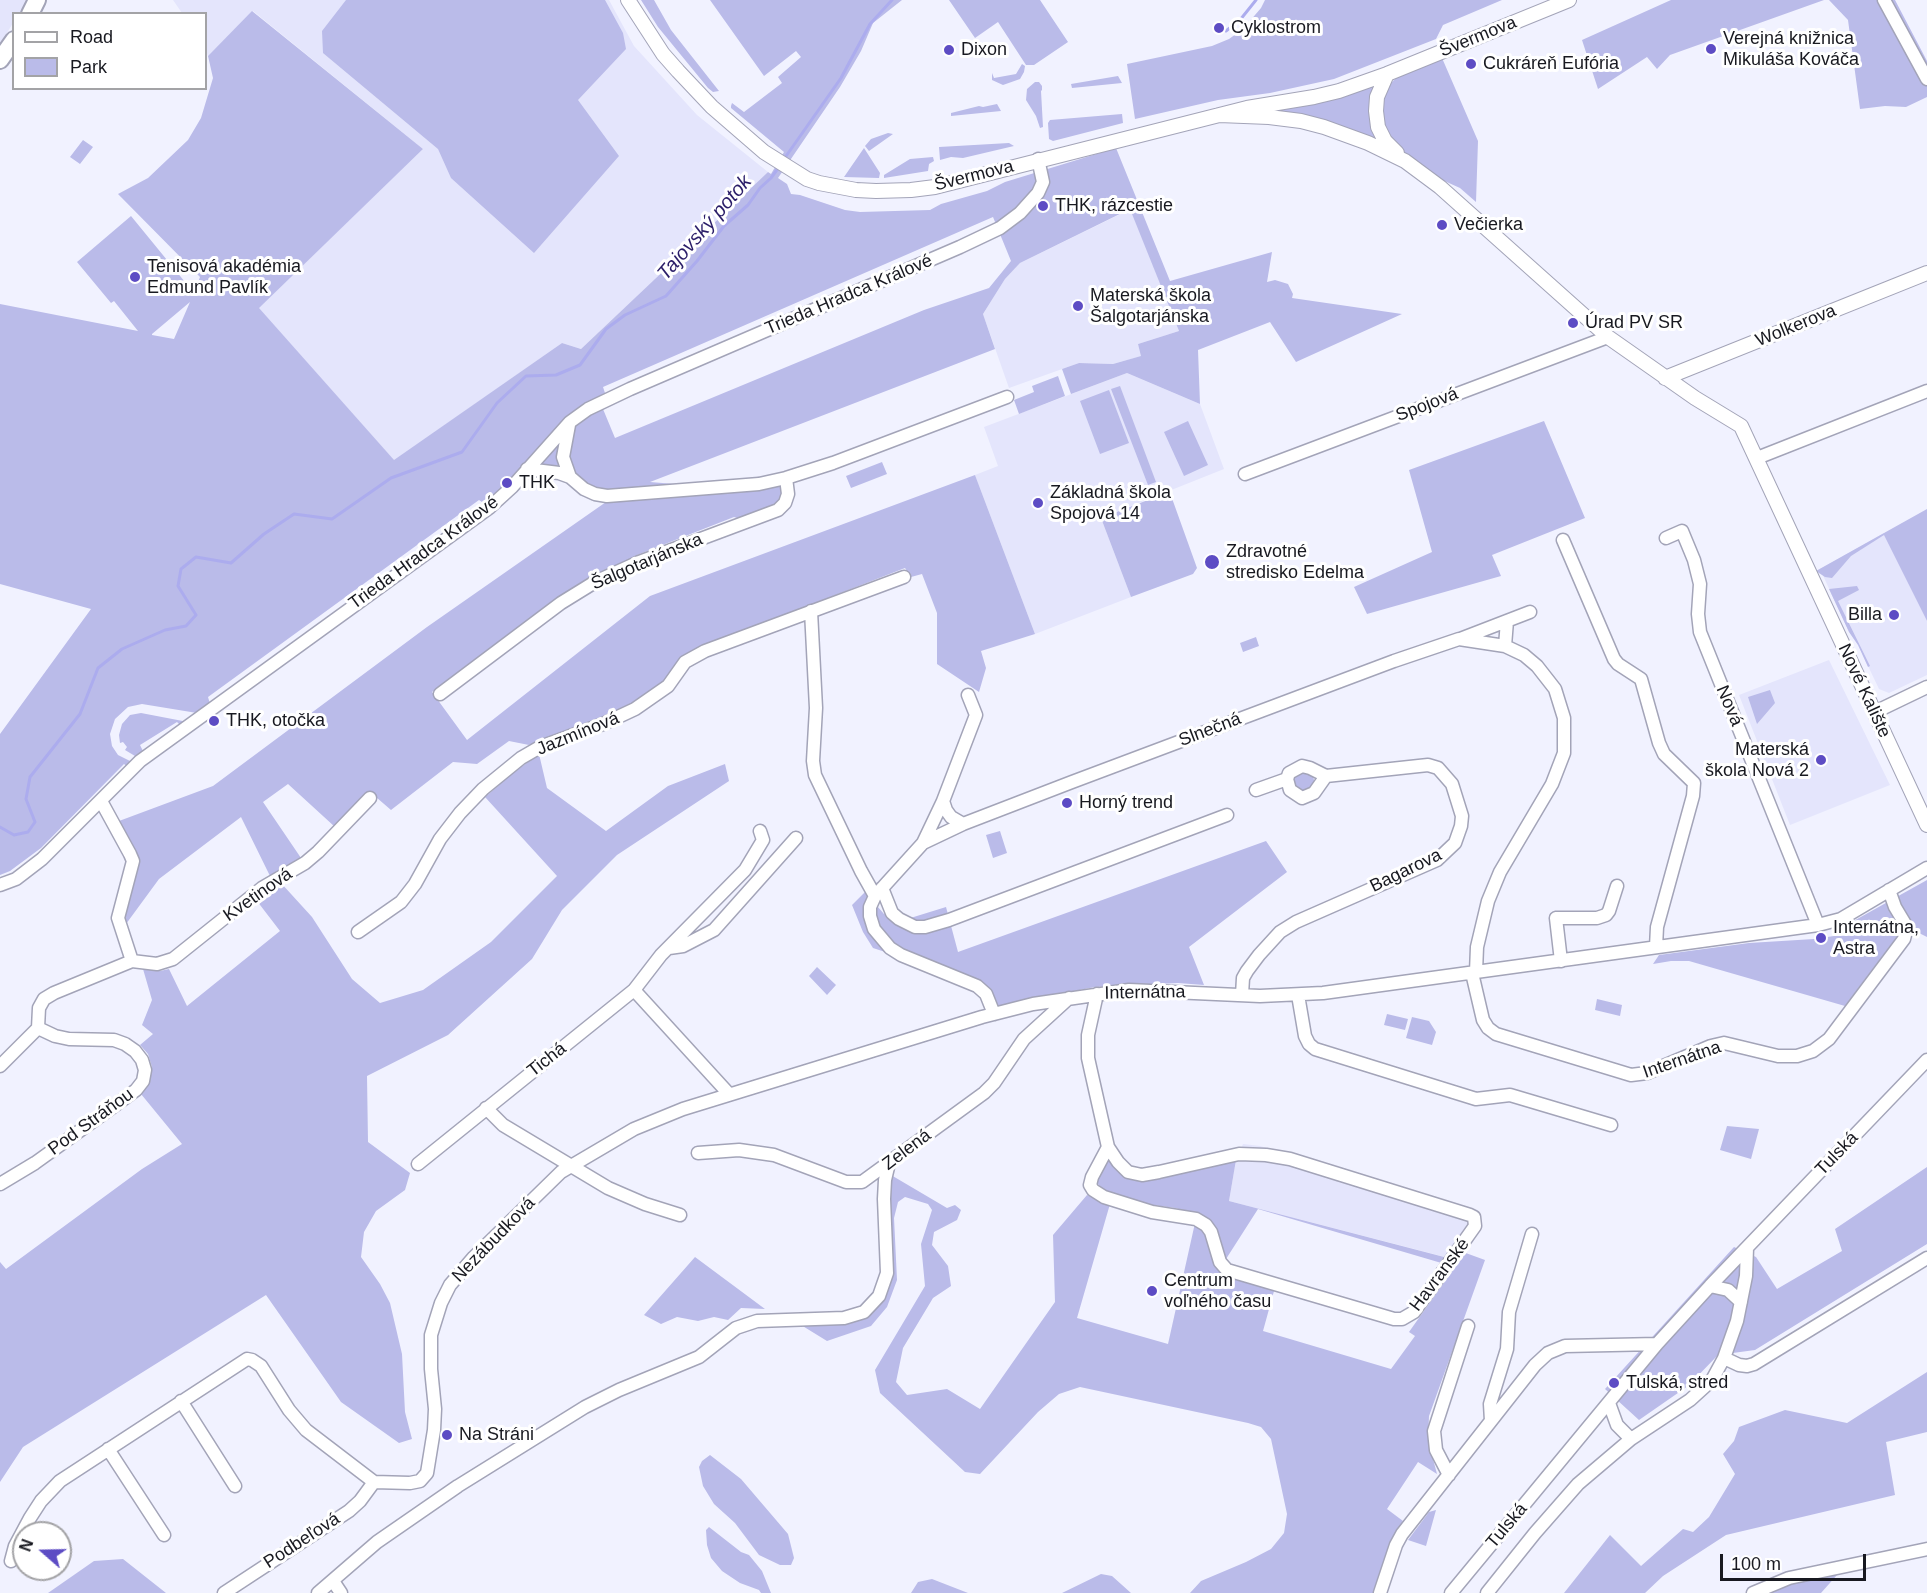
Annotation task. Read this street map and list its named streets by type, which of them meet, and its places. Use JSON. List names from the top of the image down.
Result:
{
  "streets": {
    "street": [
      "Švermova",
      "Trieda Hradca Králové",
      "Wolkerova",
      "Spojová",
      "Šalgotarjánska",
      "Nové Kalište",
      "Nová",
      "Slnečná",
      "Jazmínová",
      "Bagarova",
      "Kvetinová",
      "Internátna",
      "Tichá",
      "Pod Stráňou",
      "Zelená",
      "Tulská",
      "Nezábudková",
      "Havranské",
      "Podbeľová"
    ]
  },
  "crossings": [
    ["Švermova", "Trieda Hradca Králové"],
    ["Wolkerova", "Nové Kalište"],
    ["Nová", "Internátna"],
    ["Slnečná", "Internátna"],
    ["Bagarova", "Internátna"],
    ["Kvetinová", "Pod Stráňou"],
    ["Internátna", "Zelená"],
    ["Internátna", "Havranské"],
    ["Nezábudková", "Podbeľová"]
  ],
  "water": ["Tajovský potok"],
  "places": [
    "Cyklostrom",
    "Verejná knižnica Mikuláša Kováča",
    "Dixon",
    "Cukráreň Eufória",
    "THK, rázcestie",
    "Večierka",
    "Tenisová akadémia Edmund Pavlík",
    "Materská škola Šalgotarjánska",
    "Úrad PV SR",
    "THK",
    "Základná škola Spojová 14",
    "Zdravotné stredisko Edelma",
    "Billa",
    "THK, otočka",
    "Materská škola Nová 2",
    "Horný trend",
    "Internátna, Astra",
    "Centrum voľného času",
    "Tulská, stred",
    "Na Stráni"
  ],
  "legend": ["Road", "Park"],
  "scale_bar": "100 m",
  "north": "left"
}
